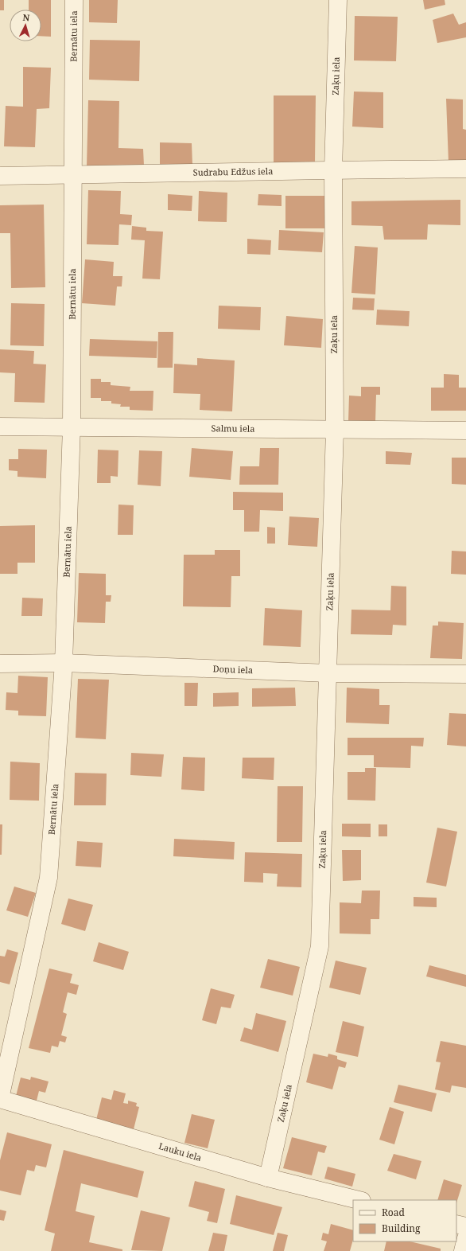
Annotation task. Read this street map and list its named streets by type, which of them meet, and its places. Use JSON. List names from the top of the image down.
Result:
{
  "streets": {
    "street": [
      "Bernātu iela",
      "Zaķu iela",
      "Sudrabu Edžus iela",
      "Salmu iela",
      "Doņu iela",
      "Lauku iela"
    ]
  },
  "crossings": [
    ["Bernātu iela", "Sudrabu Edžus iela"],
    ["Bernātu iela", "Salmu iela"],
    ["Bernātu iela", "Doņu iela"],
    ["Bernātu iela", "Lauku iela"],
    ["Zaķu iela", "Sudrabu Edžus iela"],
    ["Zaķu iela", "Salmu iela"],
    ["Zaķu iela", "Doņu iela"],
    ["Zaķu iela", "Lauku iela"]
  ],
  "legend": ["Road", "Building"],
  "north": "top"
}
